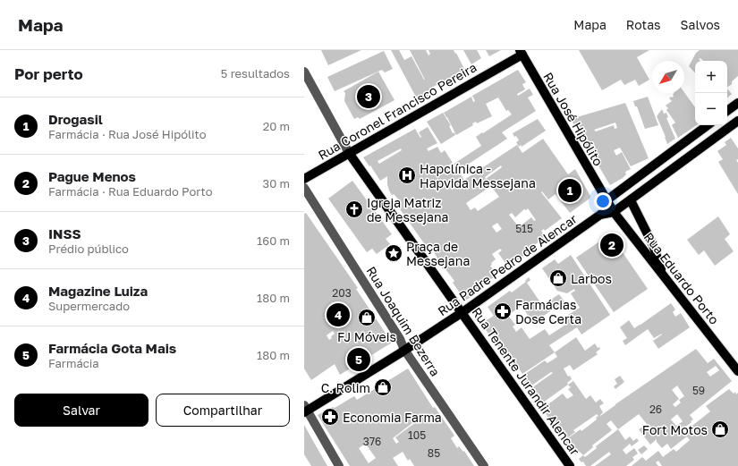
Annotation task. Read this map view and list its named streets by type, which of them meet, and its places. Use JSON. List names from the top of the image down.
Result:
{
  "streets": {
    "main road": [
      "Rua Coronel Francisco Pereira",
      "Rua José Hipólito",
      "Rua Padre Pedro de Alencar",
      "Rua Eduardo Porto",
      "Rua Tenente Jurandir Alencar"
    ],
    "street": ["Rua Joaquim Bezerra"]
  },
  "crossings": [
    ["Rua Coronel Francisco Pereira", "Rua José Hipólito"],
    ["Rua Coronel Francisco Pereira", "Rua Tenente Jurandir Alencar"],
    ["Rua José Hipólito", "Rua Eduardo Porto"],
    ["Rua Padre Pedro de Alencar", "Rua Eduardo Porto"],
    ["Rua Padre Pedro de Alencar", "Rua Joaquim Bezerra"],
    ["Rua Padre Pedro de Alencar", "Rua Tenente Jurandir Alencar"]
  ],
  "places": {
    "hospital": ["Hapclínica - Hapvida Messejana"],
    "church": ["Igreja Matriz de Messejana"],
    "place": ["Praça de Messejana"],
    "shop": [
      "Larbos",
      "FJ Móveis",
      "C. Rolim",
      "Fort Motos"
    ],
    "pharmacy": ["Farmácias Dose Certa", "Economia Farma"]
  },
  "house_numbers": [
    "515",
    "203",
    "59",
    "26",
    "105",
    "376",
    "85"
  ],
  "north": "bottom left",
  "page": {
    "header": "Mapa",
    "nav": ["Mapa", "Rotas", "Salvos"],
    "heading": ["Por perto", "5 resultados"],
    "map_buttons": ["+", "−"],
    "pins": [
      "3",
      "1",
      "2",
      "4",
      "5"
    ],
    "list": [
      {
        "mark": "1",
        "name": "Drogasil",
        "note": "Farmácia · Rua José Hipólito",
        "value": "20 m"
      },
      {
        "mark": "2",
        "name": "Pague Menos",
        "note": "Farmácia · Rua Eduardo Porto",
        "value": "30 m"
      },
      {
        "mark": "3",
        "name": "INSS",
        "note": "Prédio público",
        "value": "160 m"
      },
      {
        "mark": "4",
        "name": "Magazine Luiza",
        "note": "Supermercado",
        "value": "180 m"
      },
      {
        "mark": "5",
        "name": "Farmácia Gota Mais",
        "note": "Farmácia",
        "value": "180 m"
      }
    ],
    "buttons": ["Salvar", "Compartilhar"]
  }
}
